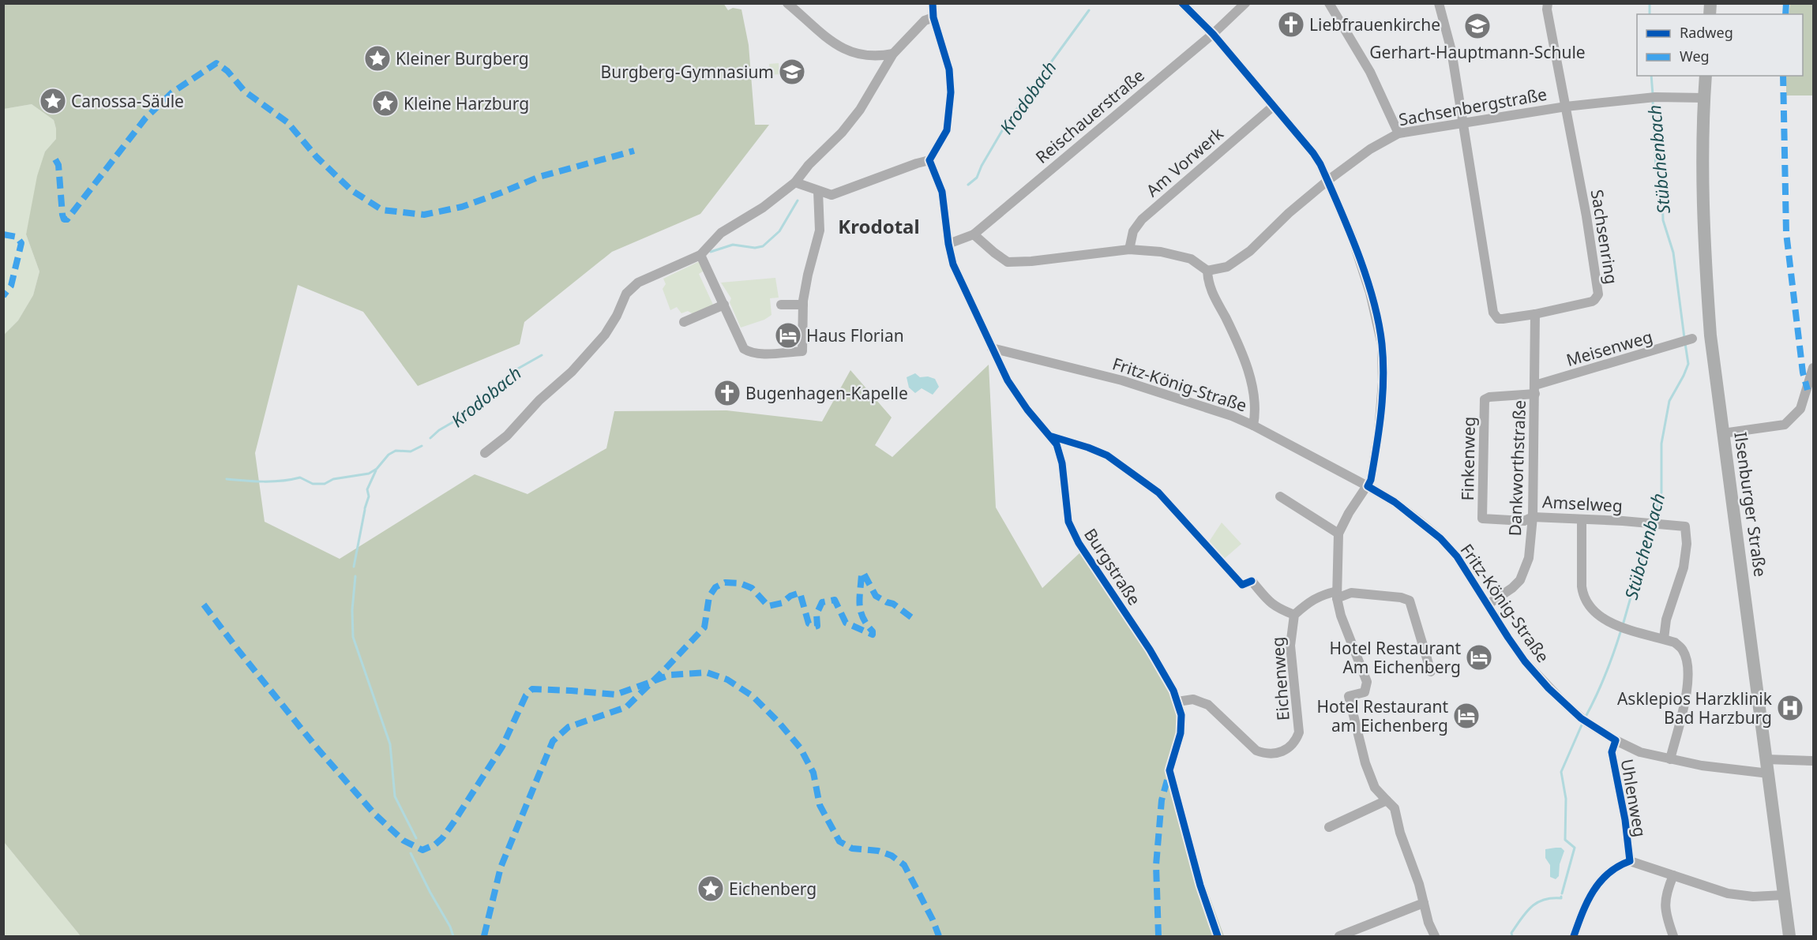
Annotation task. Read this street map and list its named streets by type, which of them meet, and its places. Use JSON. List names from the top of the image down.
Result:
{
  "streets": {
    "main road": ["Ilsenburger Straße"],
    "street": [
      "Sachsenbergstraße",
      "Reischauerstraße",
      "Am Vorwerk",
      "Sachsenring",
      "Meisenweg",
      "Fritz-König-Straße",
      "Finkenweg",
      "Dankworthstraße",
      "Amselweg",
      "Burgstraße",
      "Eichenweg",
      "Uhlenweg"
    ]
  },
  "crossings": [
    ["Sachsenbergstraße", "Sachsenring"],
    ["Sachsenbergstraße", "Ilsenburger Straße"],
    ["Reischauerstraße", "Burgstraße"],
    ["Sachsenring", "Dankworthstraße"],
    ["Meisenweg", "Finkenweg"],
    ["Meisenweg", "Dankworthstraße"],
    ["Fritz-König-Straße", "Dankworthstraße"],
    ["Fritz-König-Straße", "Ilsenburger Straße"],
    ["Fritz-König-Straße", "Burgstraße"],
    ["Fritz-König-Straße", "Uhlenweg"],
    ["Finkenweg", "Dankworthstraße"],
    ["Finkenweg", "Amselweg"],
    ["Dankworthstraße", "Amselweg"],
    ["Burgstraße", "Eichenweg"]
  ],
  "districts": ["Krodotal"],
  "water": ["Krodobach", "Stübchenbach"],
  "places": {
    "church": ["Liebfrauenkirche", "Bugenhagen-Kapelle"],
    "school or university": ["Gerhart-Hauptmann-Schule", "Burgberg-Gymnasium"],
    "place": [
      "Kleiner Burgberg",
      "Canossa-Säule",
      "Kleine Harzburg",
      "Eichenberg"
    ],
    "hotel": ["Haus Florian", "Hotel Restaurant Am Eichenberg", "Hotel Restaurant am Eichenberg"],
    "hospital": ["Asklepios Harzklinik Bad Harzburg"]
  },
  "legend": ["Radweg", "Weg"]
}
